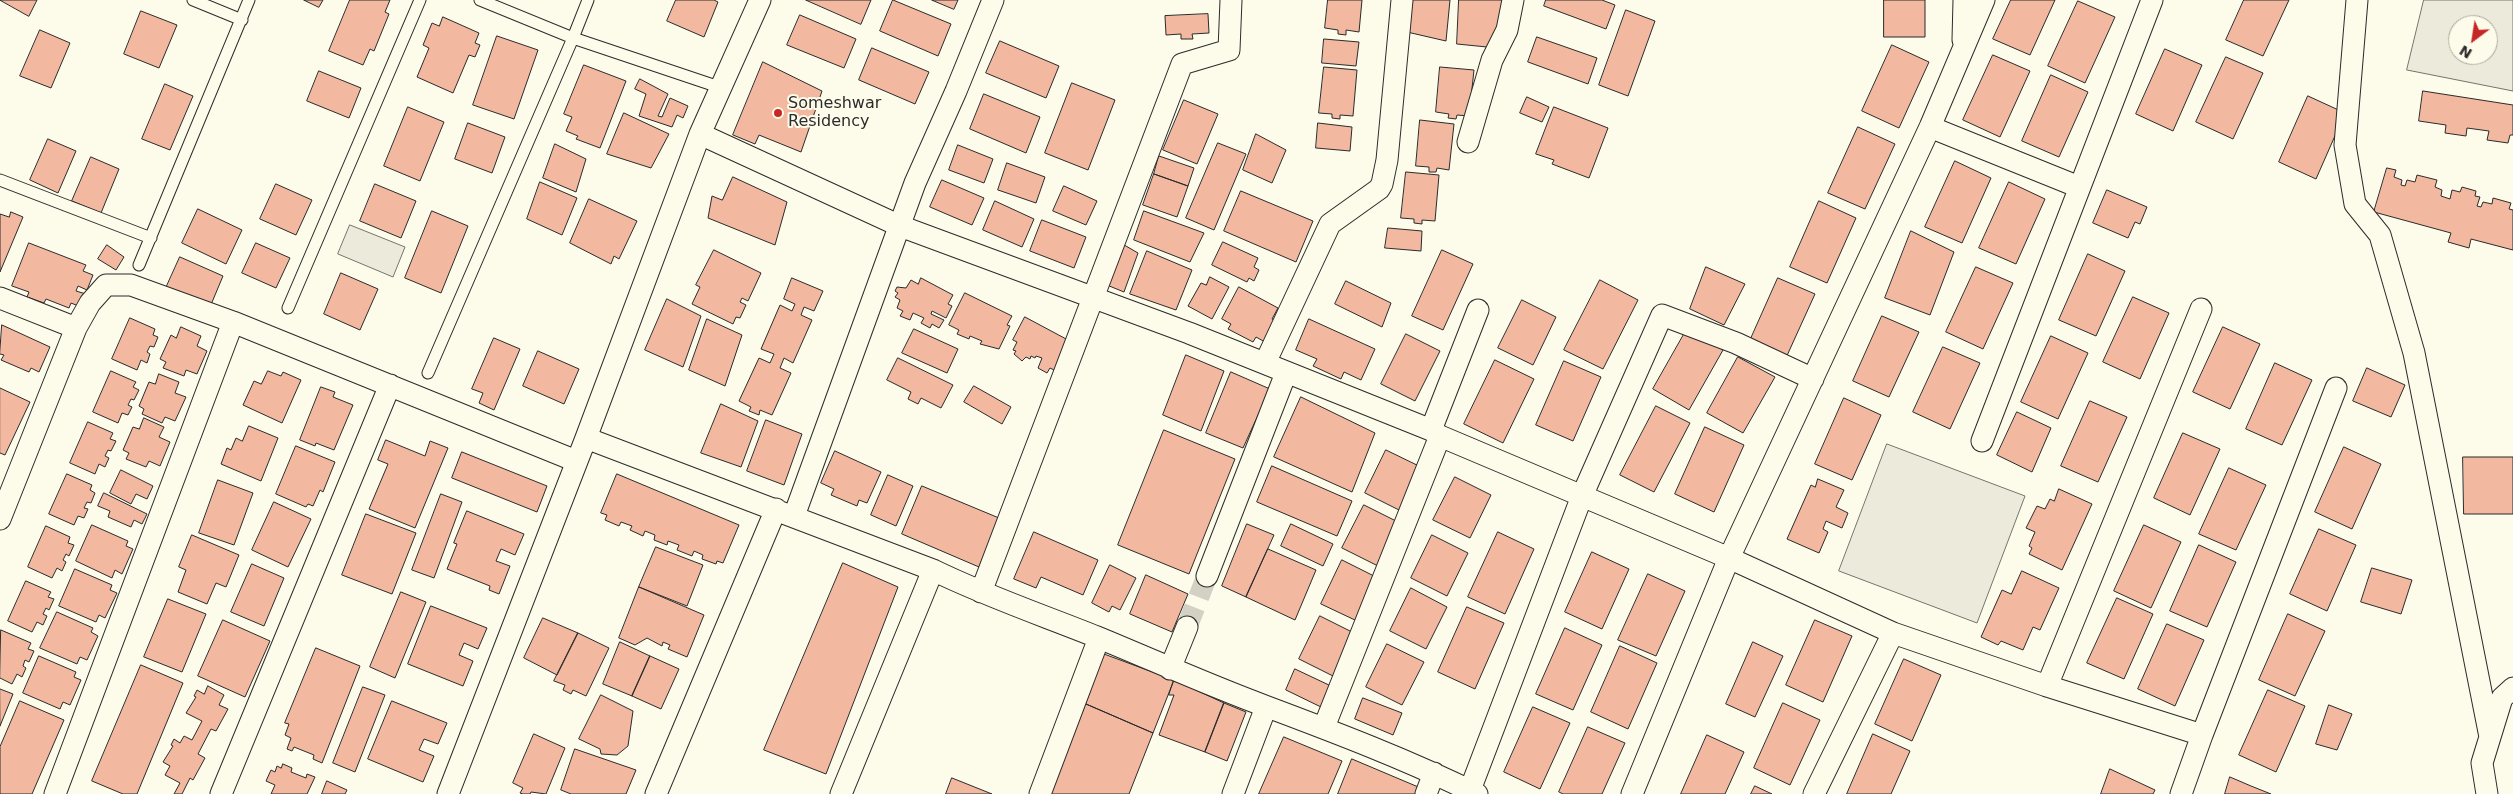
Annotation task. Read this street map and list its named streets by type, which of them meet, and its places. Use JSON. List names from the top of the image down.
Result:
{
  "places": ["Someshwar Residency"],
  "north": "bottom left"
}
